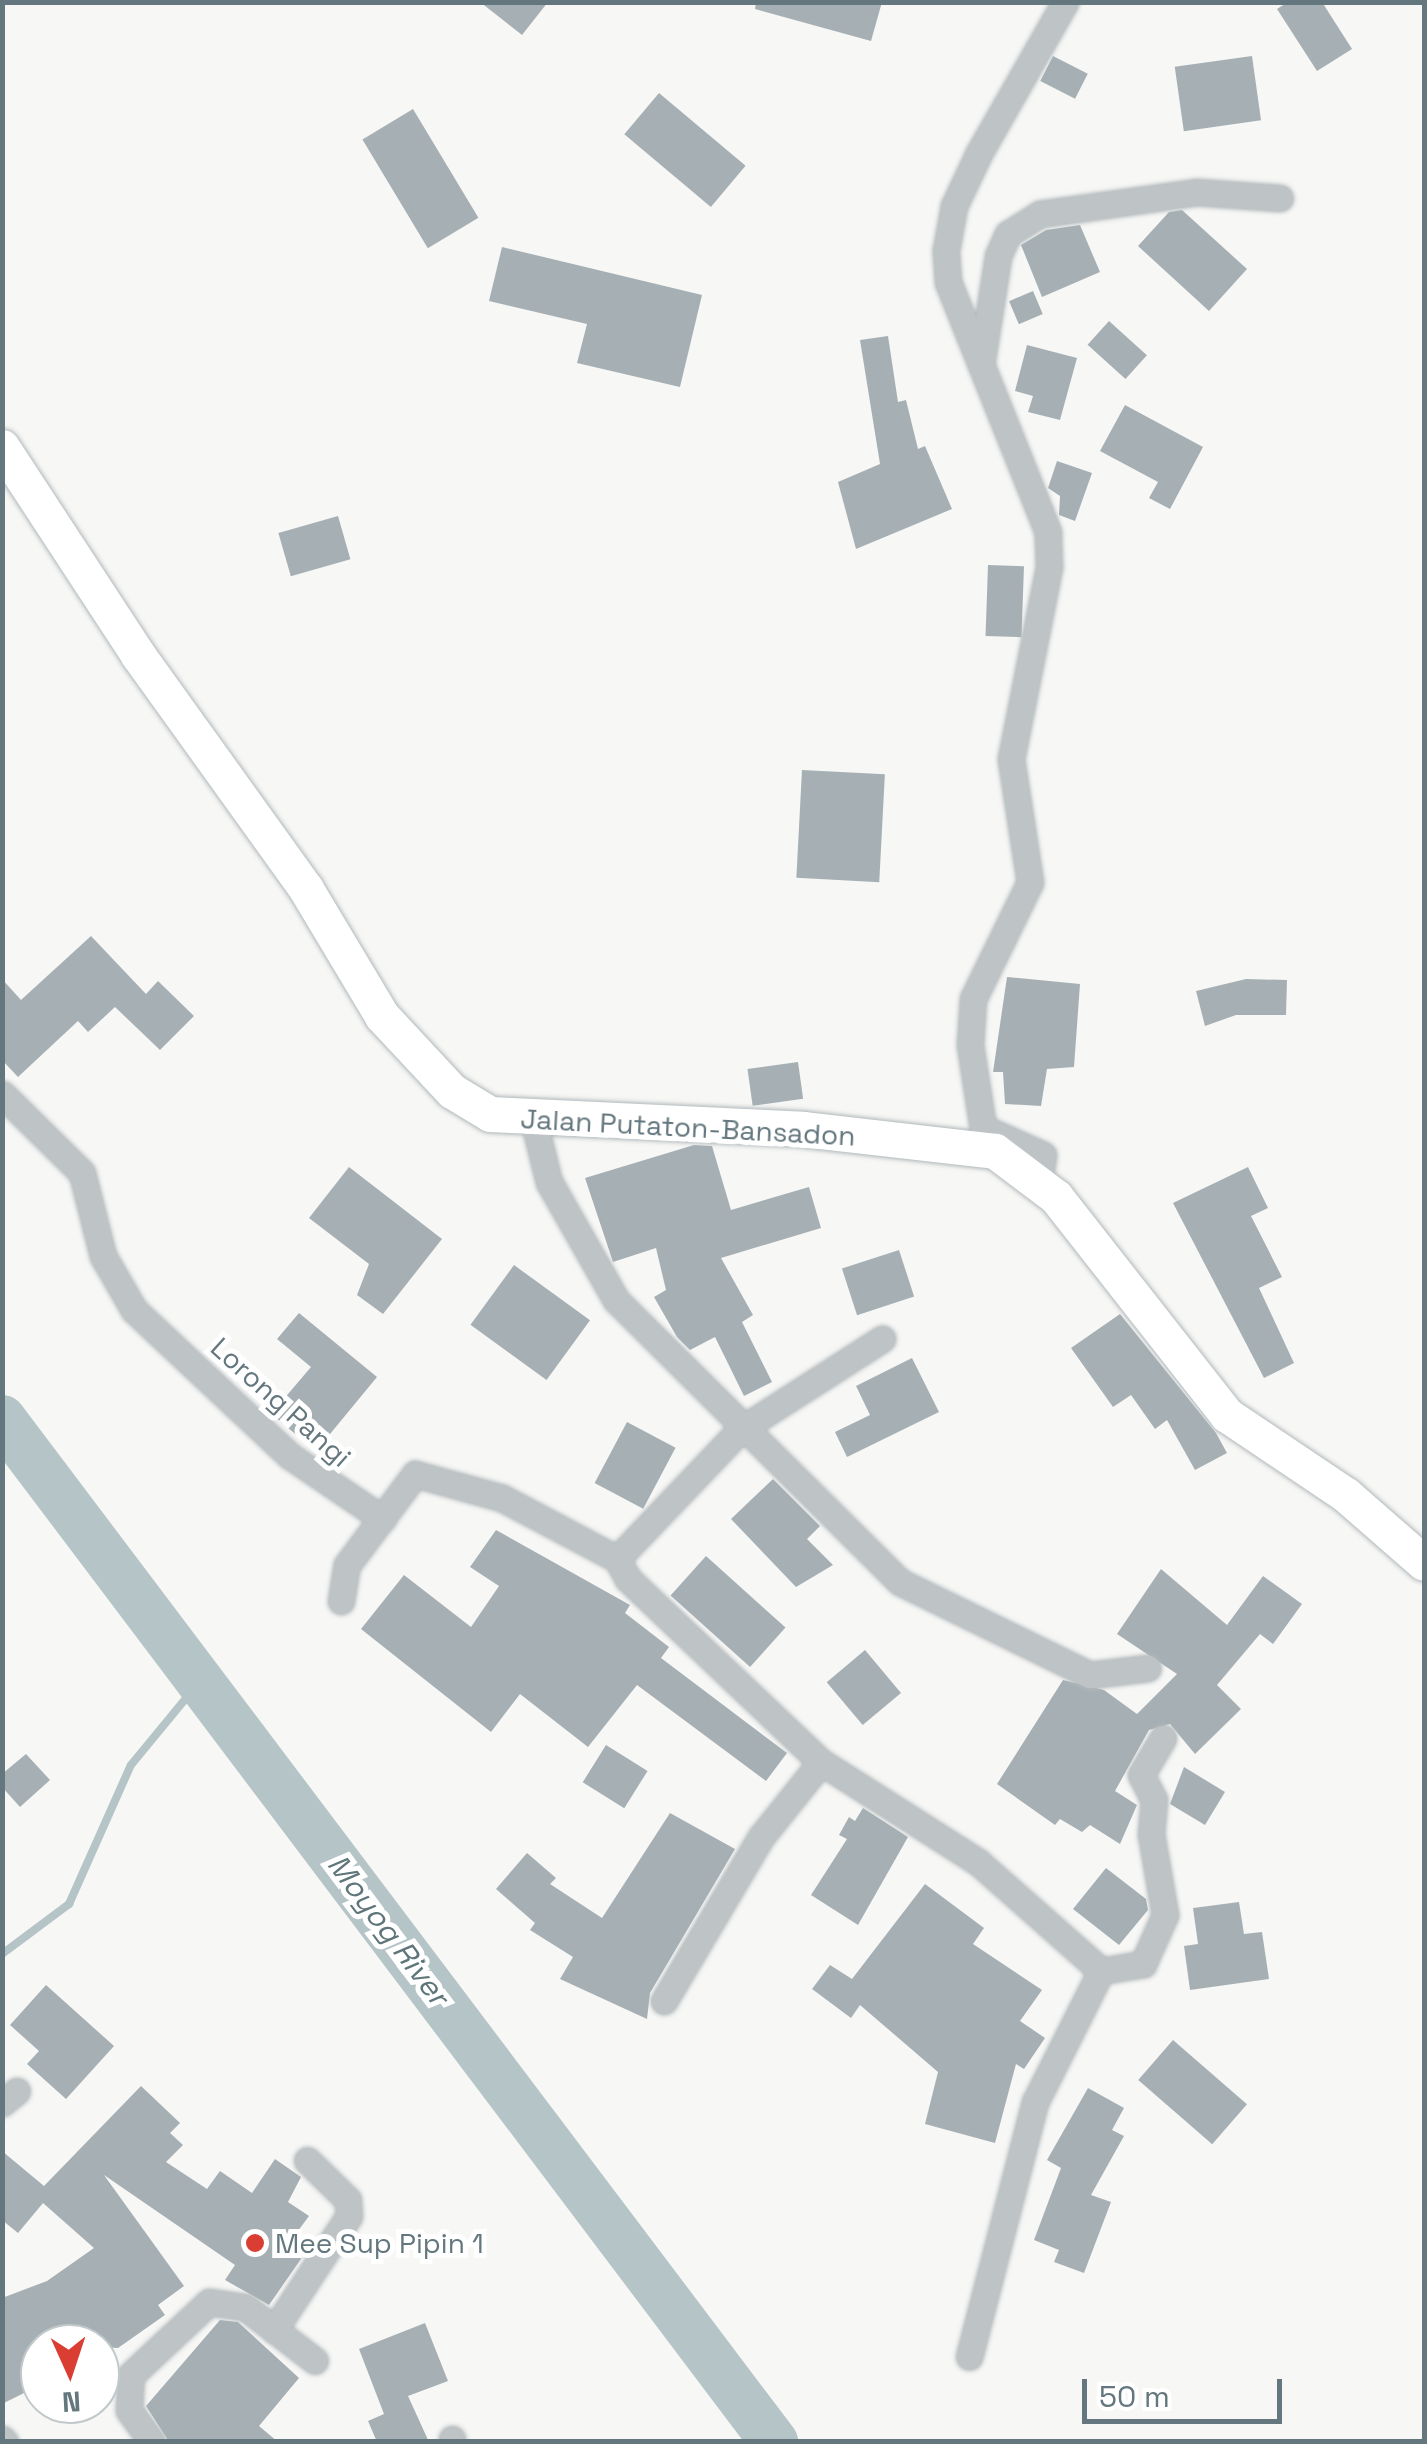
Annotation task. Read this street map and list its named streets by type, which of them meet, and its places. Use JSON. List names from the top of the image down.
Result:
{
  "streets": {
    "street": ["Jalan Putaton-Bansadon", "Lorong Pangi"]
  },
  "water": ["Moyog River"],
  "places": ["Mee Sup Pipin 1"],
  "scale_bar": "50 m",
  "north": "bottom"
}
